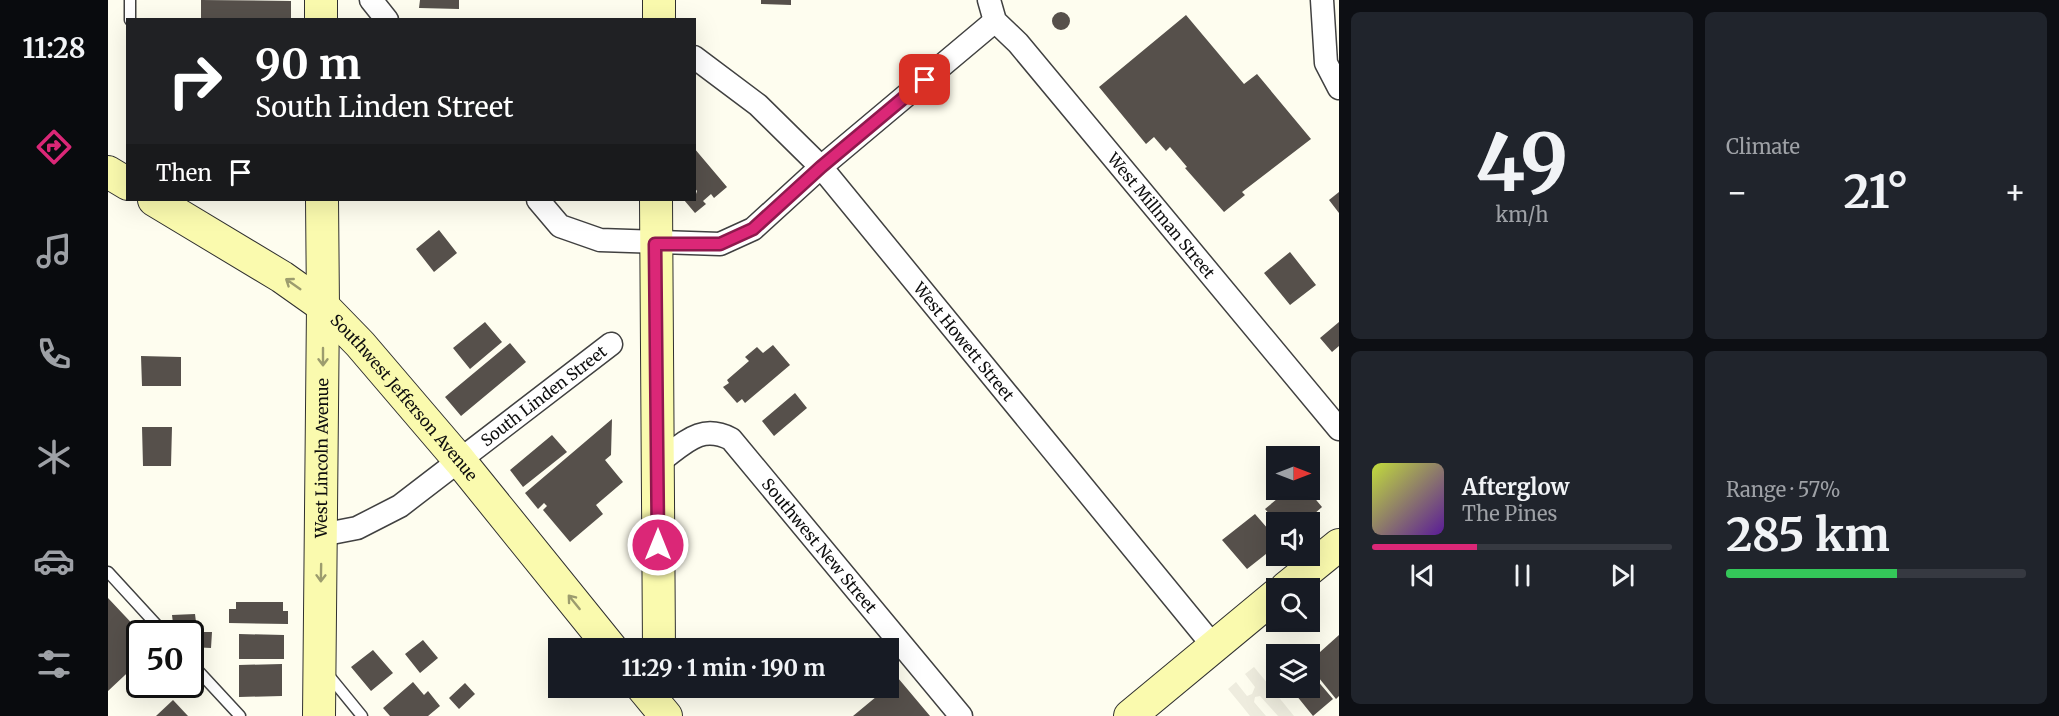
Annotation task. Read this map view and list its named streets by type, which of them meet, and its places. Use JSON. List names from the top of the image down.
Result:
{
  "streets": {
    "main road": ["Southwest Jefferson Avenue", "West Lincoln Avenue"],
    "street": [
      "West Millman Street",
      "West Howett Street",
      "South Linden Street",
      "Southwest New Street"
    ]
  },
  "crossings": [
    ["South Linden Street", "Southwest Jefferson Avenue"],
    ["South Linden Street", "West Lincoln Avenue"],
    ["Southwest Jefferson Avenue", "West Lincoln Avenue"]
  ],
  "one_way": ["Southwest Jefferson Avenue", "West Lincoln Avenue"],
  "north": "right",
  "page": {
    "tabs": "11:28",
    "tile": [
      ["49", "km/h"],
      "Climate",
      ["Range · 57%", "285 km"]
    ],
    "turn": ["90 m", "South Linden Street"],
    "then": "Then",
    "heat": ["−", "21°", "+"],
    "song": ["Afterglow", "The Pines"],
    "limit": "50",
    "trip": "11:29 · 1 min · 190 m"
  }
}
